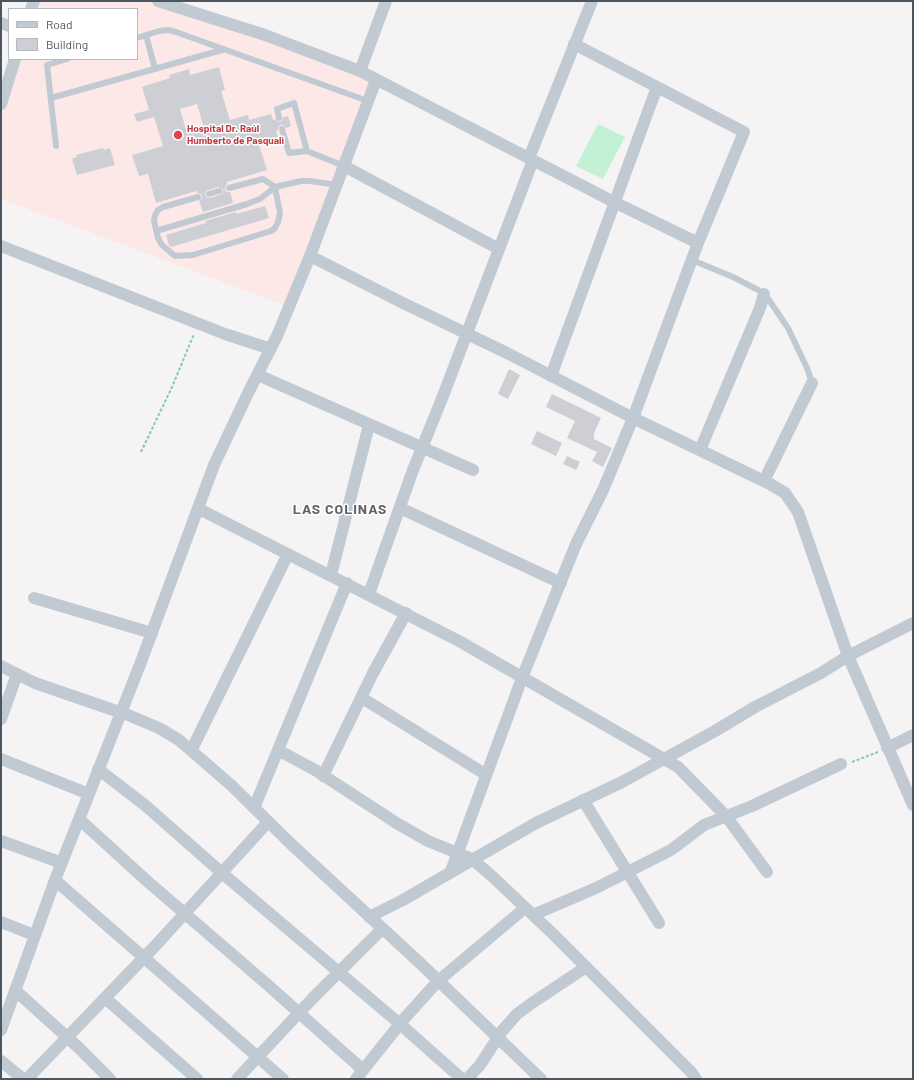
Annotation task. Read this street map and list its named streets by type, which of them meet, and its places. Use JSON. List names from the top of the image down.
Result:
{
  "districts": ["LAS COLINAS"],
  "places": ["Hospital Dr. Raúl Humberto de Pasquali"],
  "legend": ["Road", "Building"]
}
